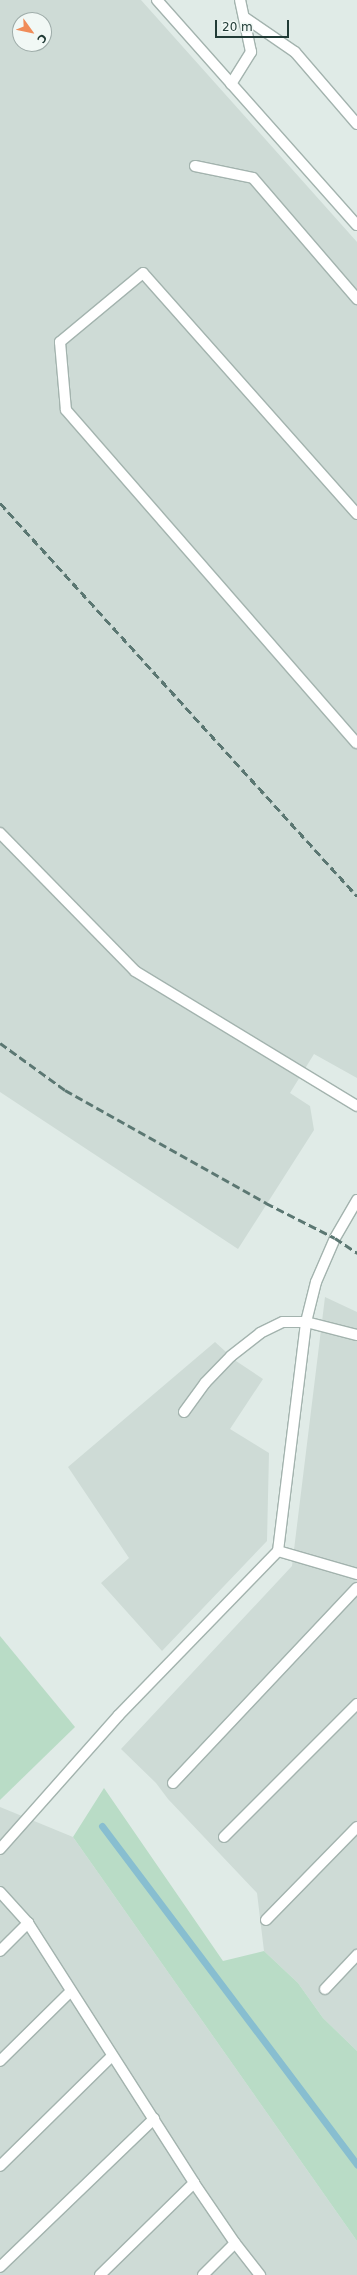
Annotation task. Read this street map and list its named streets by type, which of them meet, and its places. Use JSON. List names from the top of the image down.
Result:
{
  "scale_bar": "20 m",
  "north": "bottom right"
}
